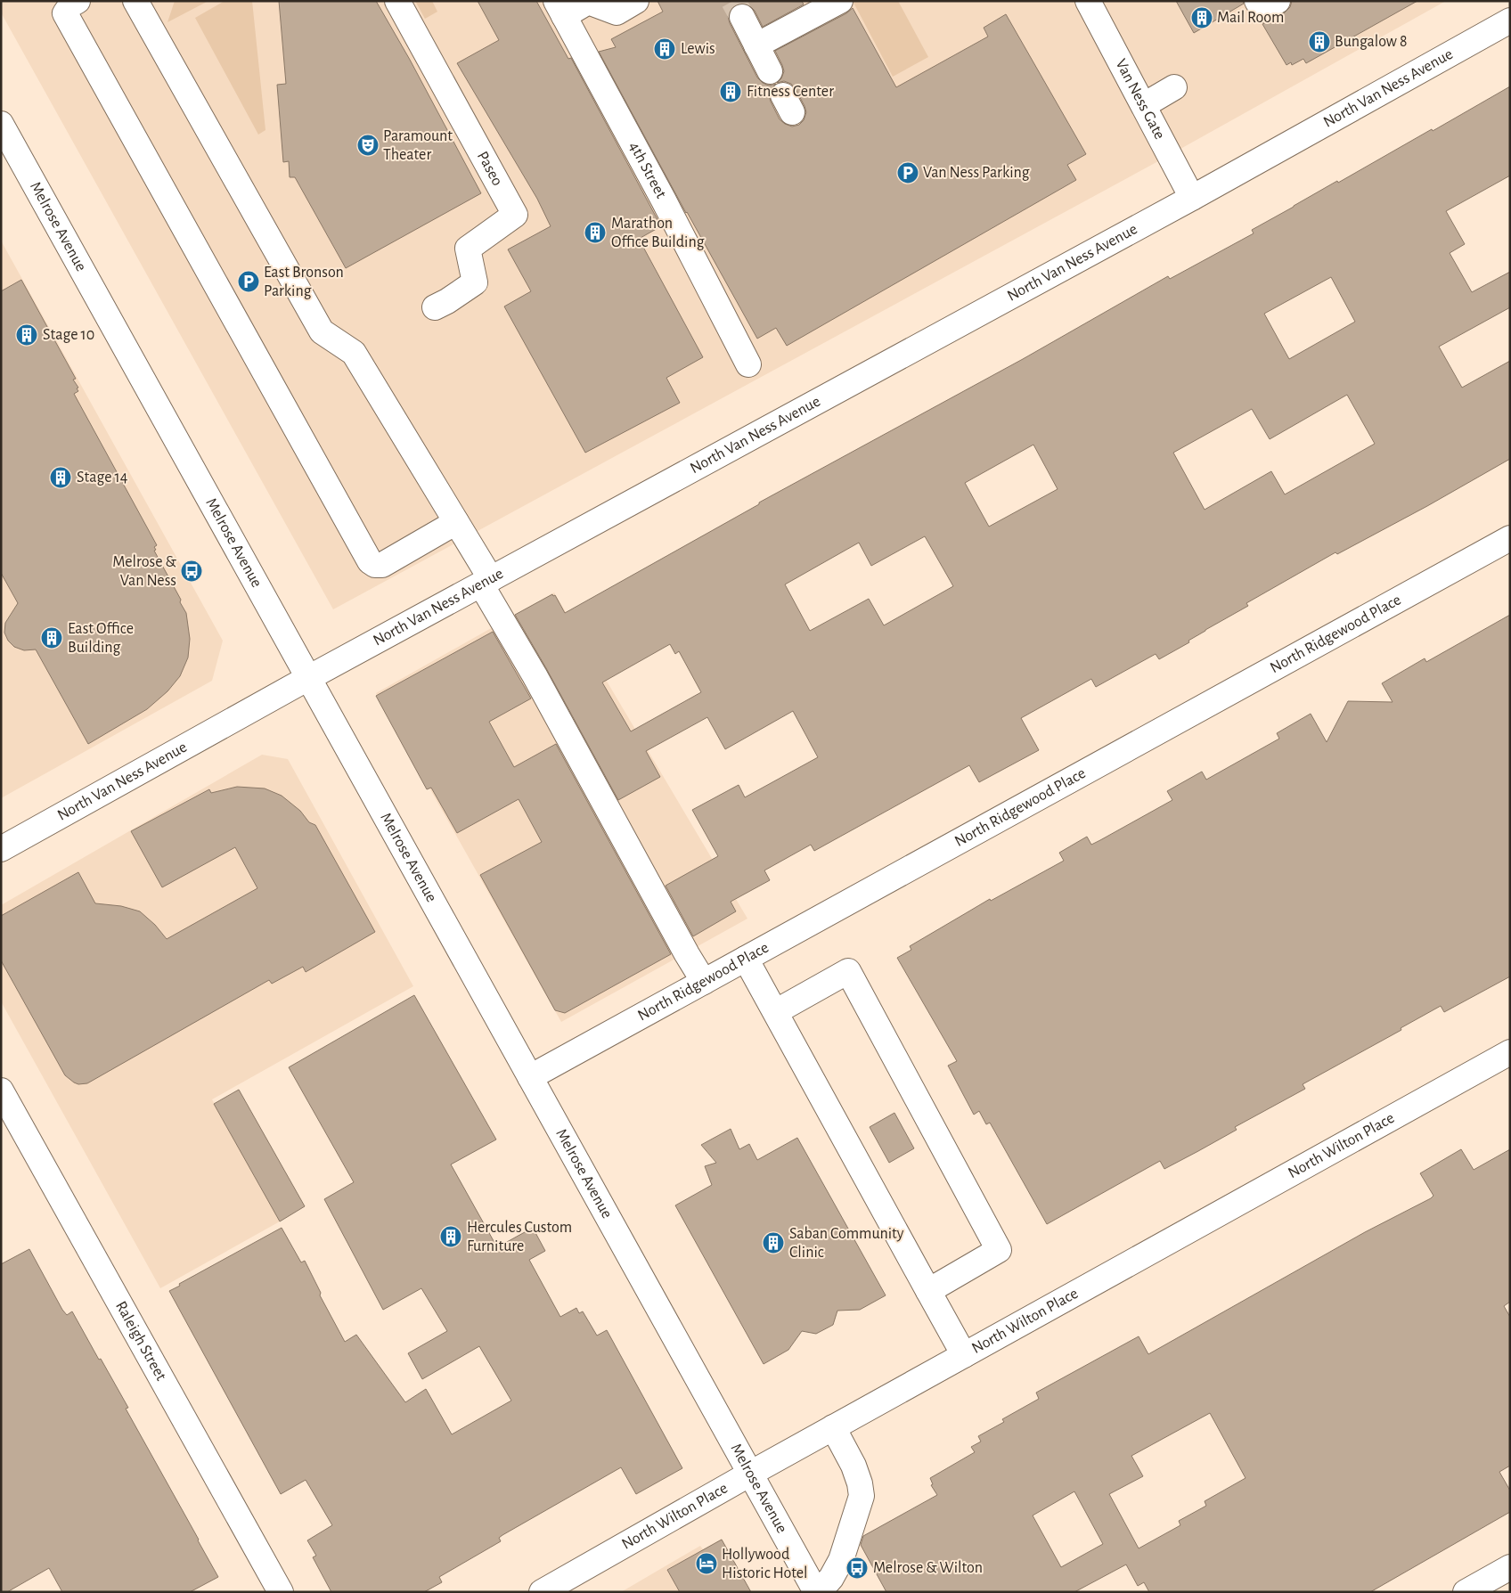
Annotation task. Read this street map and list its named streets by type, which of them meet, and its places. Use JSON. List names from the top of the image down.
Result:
{
  "streets": {
    "street": [
      "North Van Ness Avenue",
      "Van Ness Gate",
      "Paseo",
      "4th Street",
      "Melrose Avenue",
      "North Ridgewood Place",
      "North Wilton Place",
      "Raleigh Street"
    ]
  },
  "crossings": [
    ["North Van Ness Avenue", "Van Ness Gate"],
    ["North Van Ness Avenue", "Melrose Avenue"],
    ["Melrose Avenue", "North Ridgewood Place"],
    ["Melrose Avenue", "North Wilton Place"]
  ],
  "places": {
    "building": [
      "Mail Room",
      "Bungalow 8",
      "Lewis",
      "Fitness Center",
      "Marathon Office Building",
      "Stage 10",
      "Stage 14",
      "East Office Building",
      "Hercules Custom Furniture",
      "Saban Community Clinic"
    ],
    "theatre": ["Paramount Theater"],
    "parking": ["Van Ness Parking", "East Bronson Parking"],
    "bus stop": ["Melrose & Van Ness", "Melrose & Wilton"],
    "hotel": ["Hollywood Historic Hotel"]
  }
}
